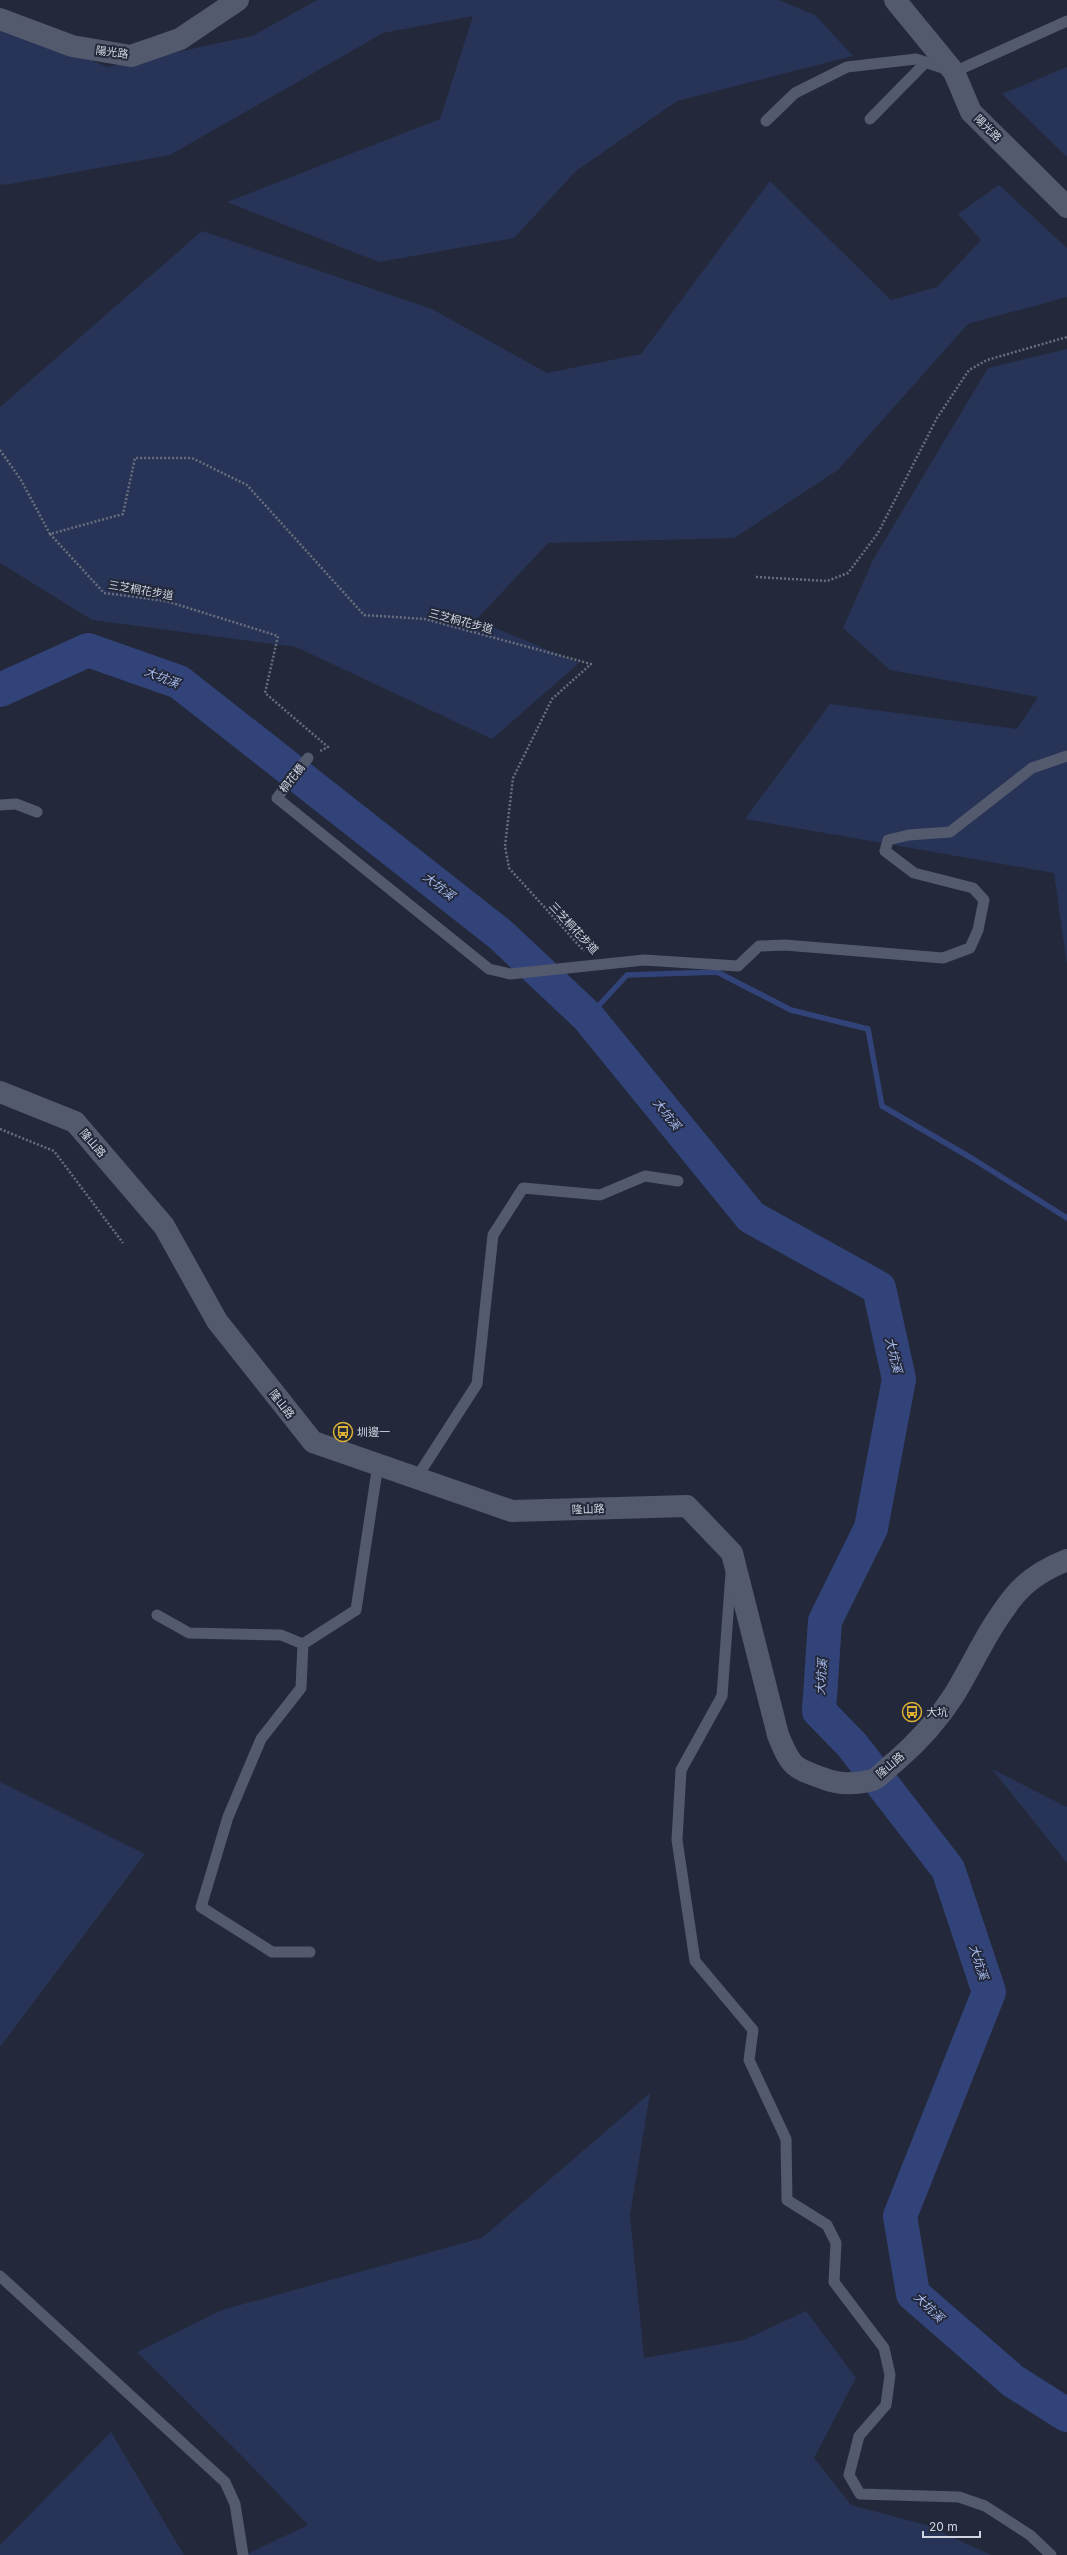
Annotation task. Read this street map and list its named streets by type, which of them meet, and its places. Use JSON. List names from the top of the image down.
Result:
{
  "streets": {
    "street": ["陽光路", "隆山路"],
    "lane": ["桐花橋"],
    "path": ["三芝桐花步道"]
  },
  "crossings": [
    ["三芝桐花步道", "桐花橋"]
  ],
  "water": ["大坑溪"],
  "places": {
    "bus stop": ["圳邊一", "大坑"]
  },
  "scale_bar": "20 m"
}
